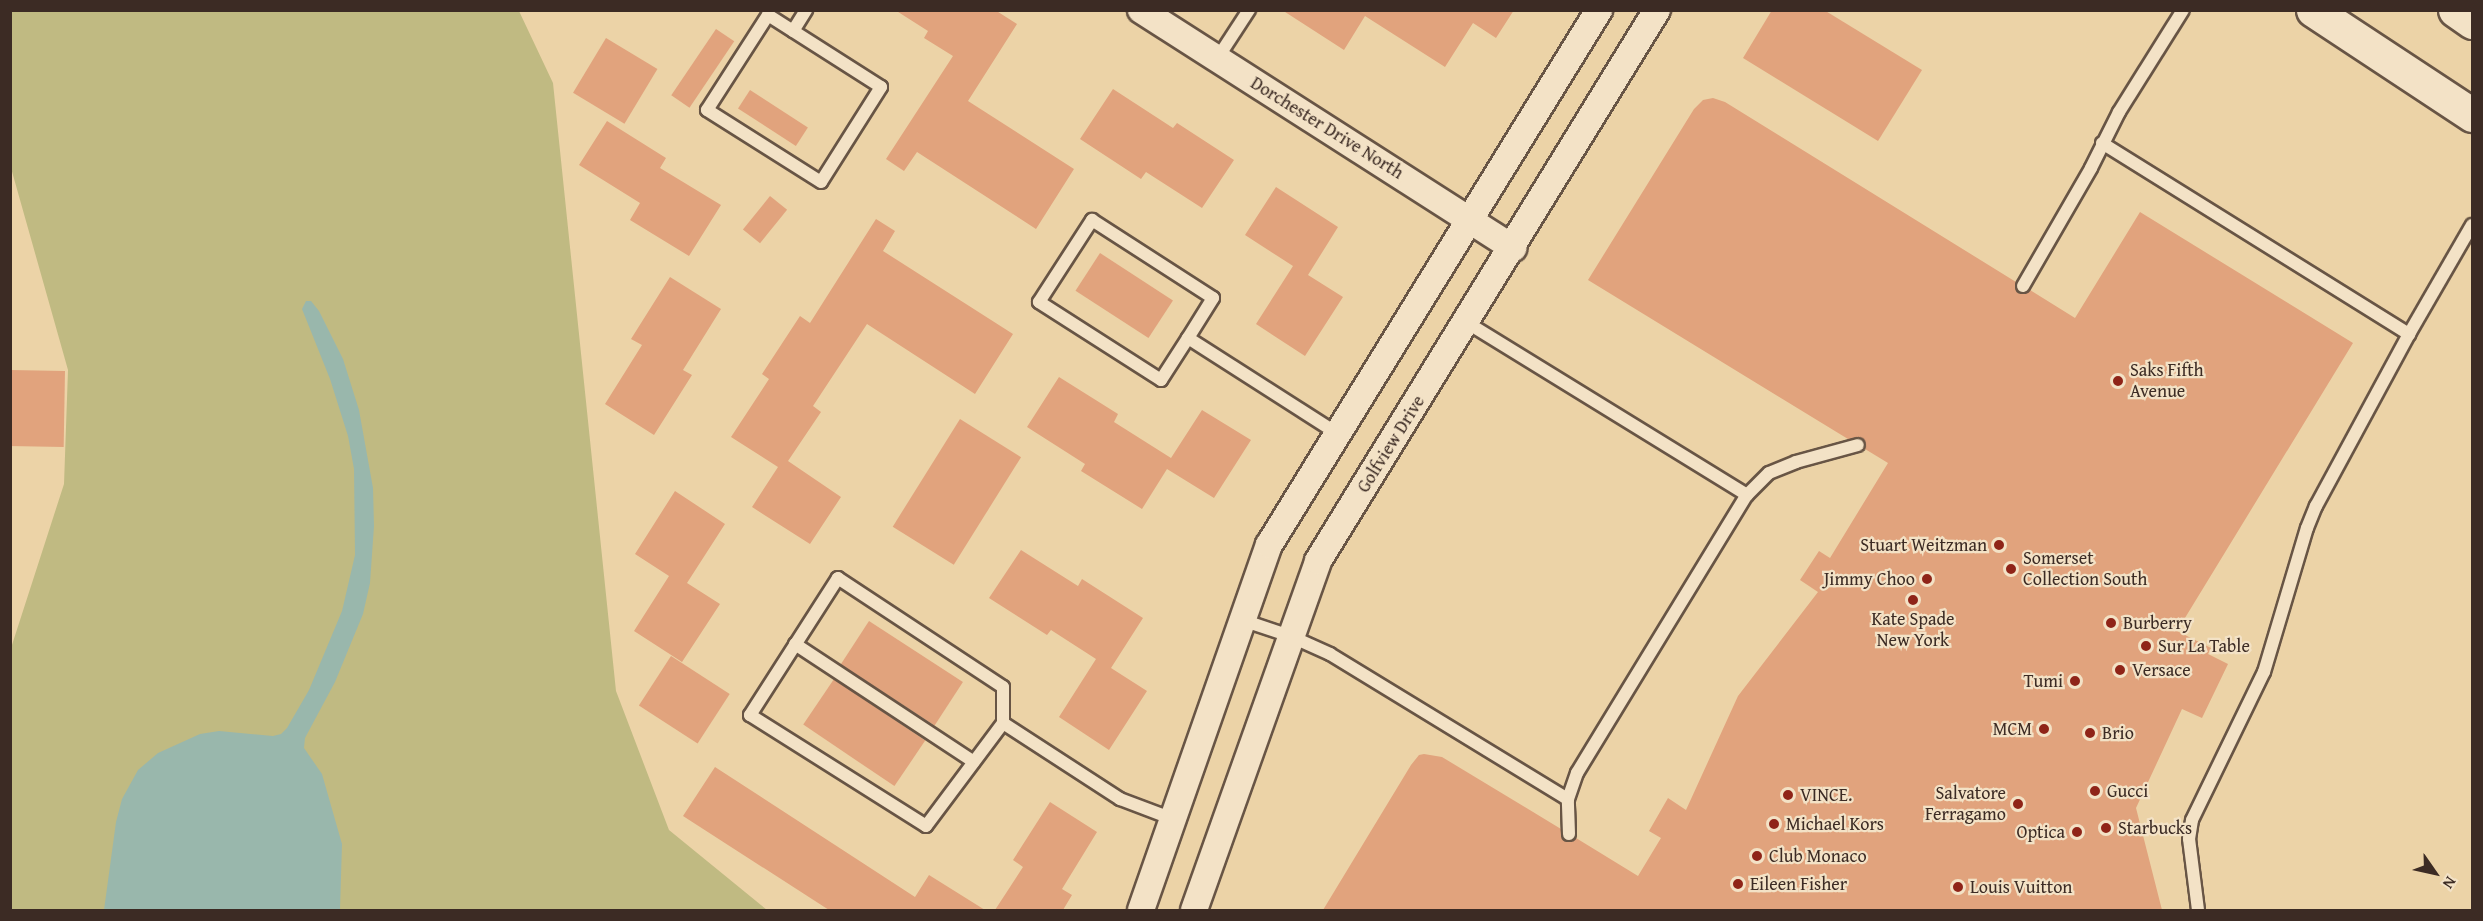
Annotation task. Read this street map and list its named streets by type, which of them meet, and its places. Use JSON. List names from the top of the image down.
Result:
{
  "streets": {
    "street": ["Dorchester Drive North", "Golfview Drive"]
  },
  "crossings": [
    ["Dorchester Drive North", "Golfview Drive"]
  ],
  "places": [
    "Saks Fifth Avenue",
    "Stuart Weitzman",
    "Somerset Collection South",
    "Jimmy Choo",
    "Kate Spade New York",
    "Burberry",
    "Sur La Table",
    "Versace",
    "Tumi",
    "MCM",
    "Brio",
    "Gucci",
    "VINCE.",
    "Salvatore Ferragamo",
    "Michael Kors",
    "Starbucks",
    "Optica",
    "Club Monaco",
    "Eileen Fisher",
    "Louis Vuitton"
  ],
  "north": "bottom right"
}
